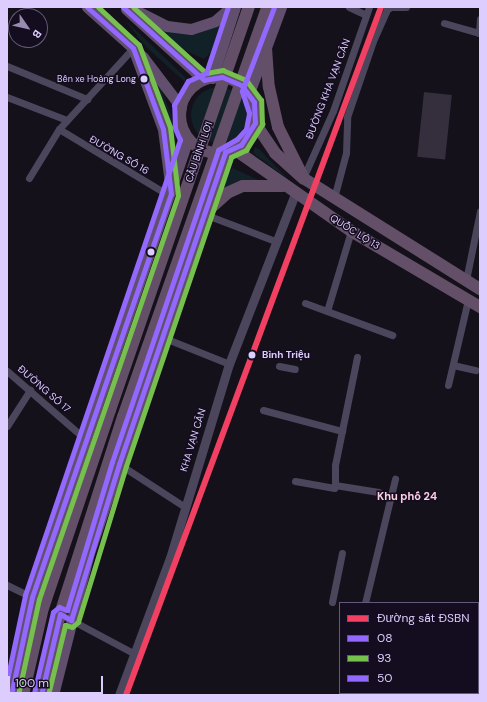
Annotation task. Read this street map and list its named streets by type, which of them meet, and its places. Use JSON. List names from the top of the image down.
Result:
{
  "streets": {
    "highway": ["CẦU BÌNH LỢI", "QUỐC LỘ 13"],
    "street": [
      "ĐƯỜNG KHA VẠN CÂN",
      "ĐƯỜNG SỐ 16",
      "ĐƯỜNG SỐ 17",
      "KHA VẠN CÂN"
    ]
  },
  "crossings": [
    ["ĐƯỜNG KHA VẠN CÂN", "QUỐC LỘ 13"],
    ["QUỐC LỘ 13", "KHA VẠN CÂN"]
  ],
  "districts": ["Khu phố 24"],
  "places": ["Bến xe Hoàng Long", "Bình Triệu"],
  "lines": [
    "rail line ĐSBN",
    "transit line 08",
    "transit line 93",
    "transit line 50"
  ],
  "legend": [
    "Đường sắt ĐSBN",
    "08",
    "93",
    "50"
  ],
  "scale_bar": "100 m",
  "north": "bottom right"
}
